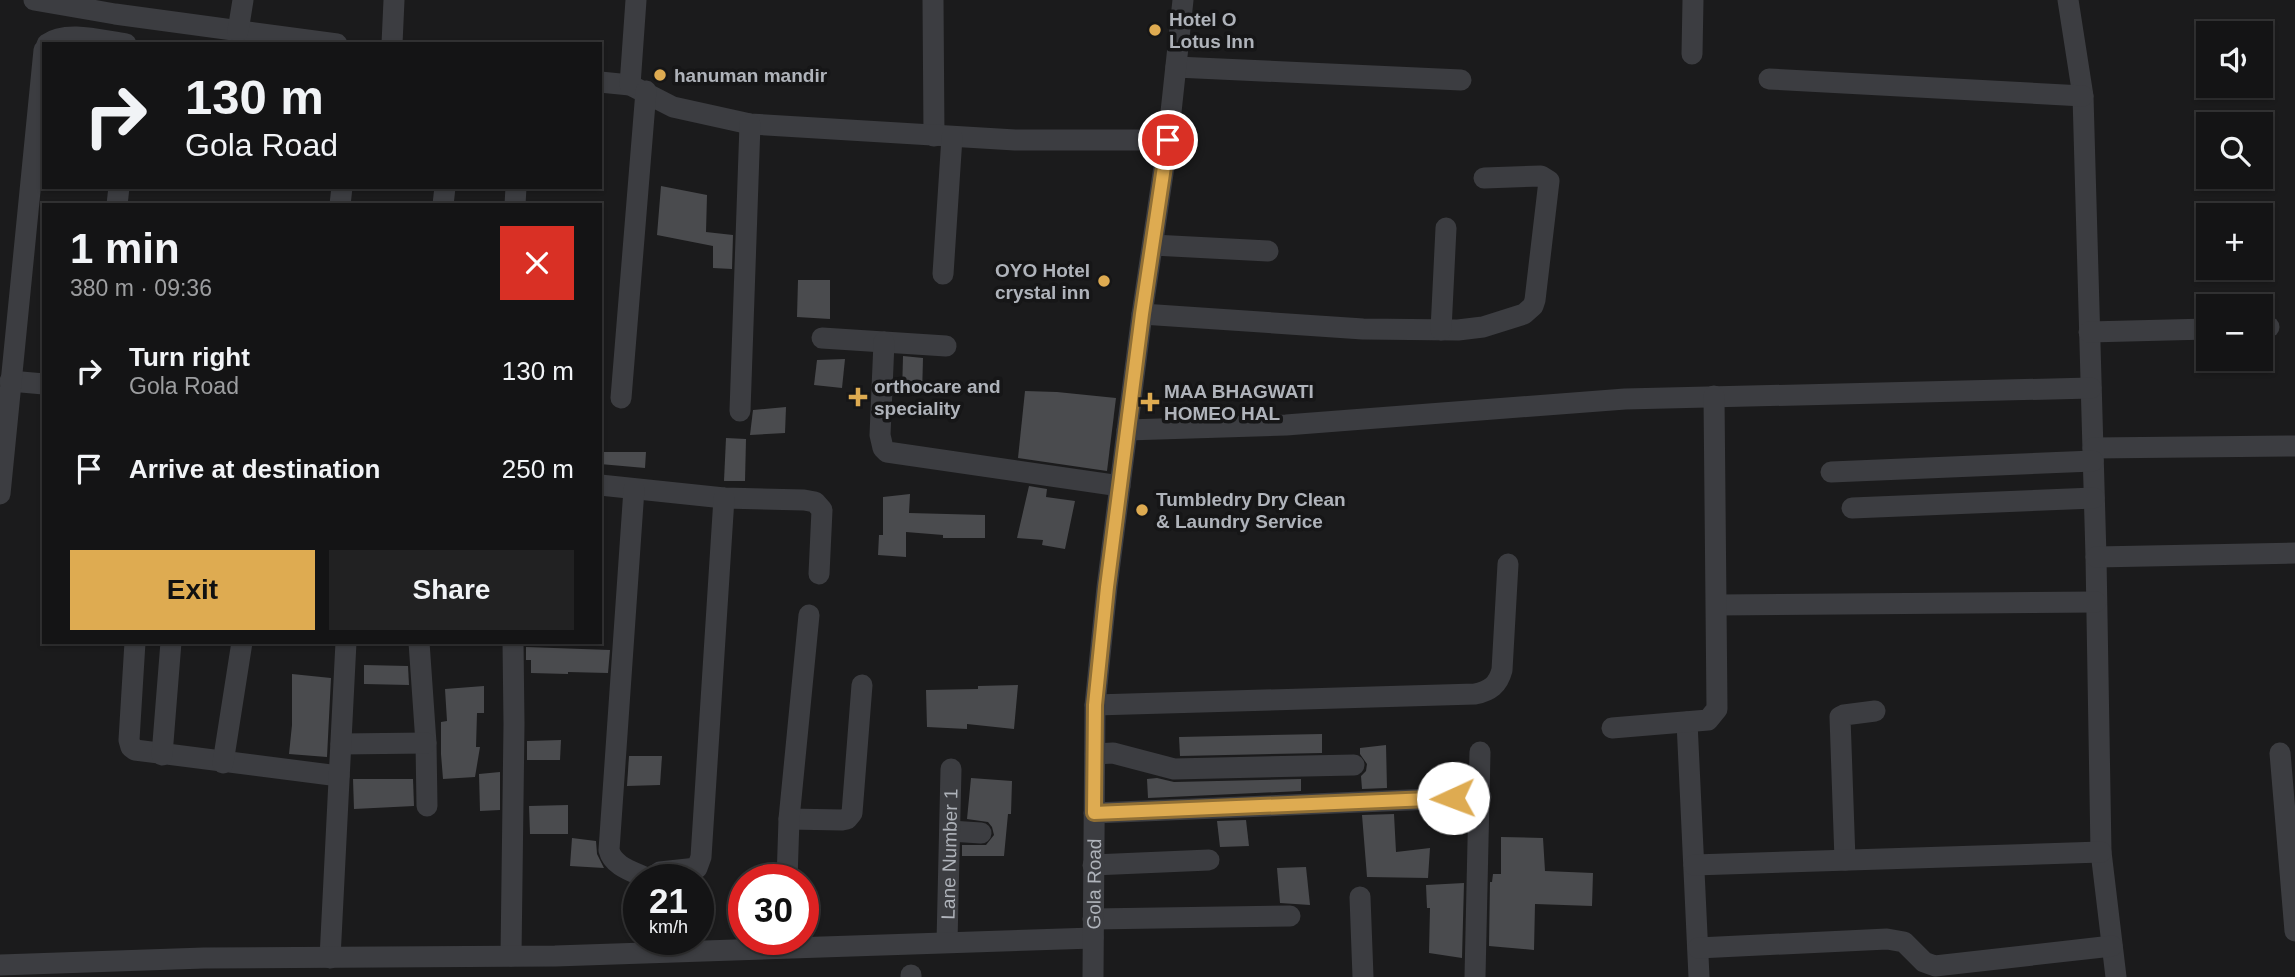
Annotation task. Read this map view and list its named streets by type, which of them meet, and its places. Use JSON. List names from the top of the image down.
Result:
{
  "streets": {
    "street": ["Lane Number 1", "Gola Road"]
  },
  "places": {
    "other": [
      "Hotel O Lotus Inn",
      "hanuman mandir",
      "OYO Hotel crystal inn",
      "Tumbledry Dry Clean & Laundry Service"
    ],
    "health": ["orthocare and speciality", "MAA BHAGWATI HOMEO HAL"]
  },
  "page": {
    "map_buttons": ["+", "−"],
    "turn": ["130 m", "Gola Road"],
    "heading": ["1 min", "380 m · 09:36"],
    "list": [
      {
        "name": "Turn right",
        "note": "Gola Road",
        "value": "130 m"
      },
      {
        "name": "Arrive at destination",
        "value": "250 m"
      }
    ],
    "buttons": ["Exit", "Share"],
    "speed": "21 km/h",
    "limit": "30"
  }
}
